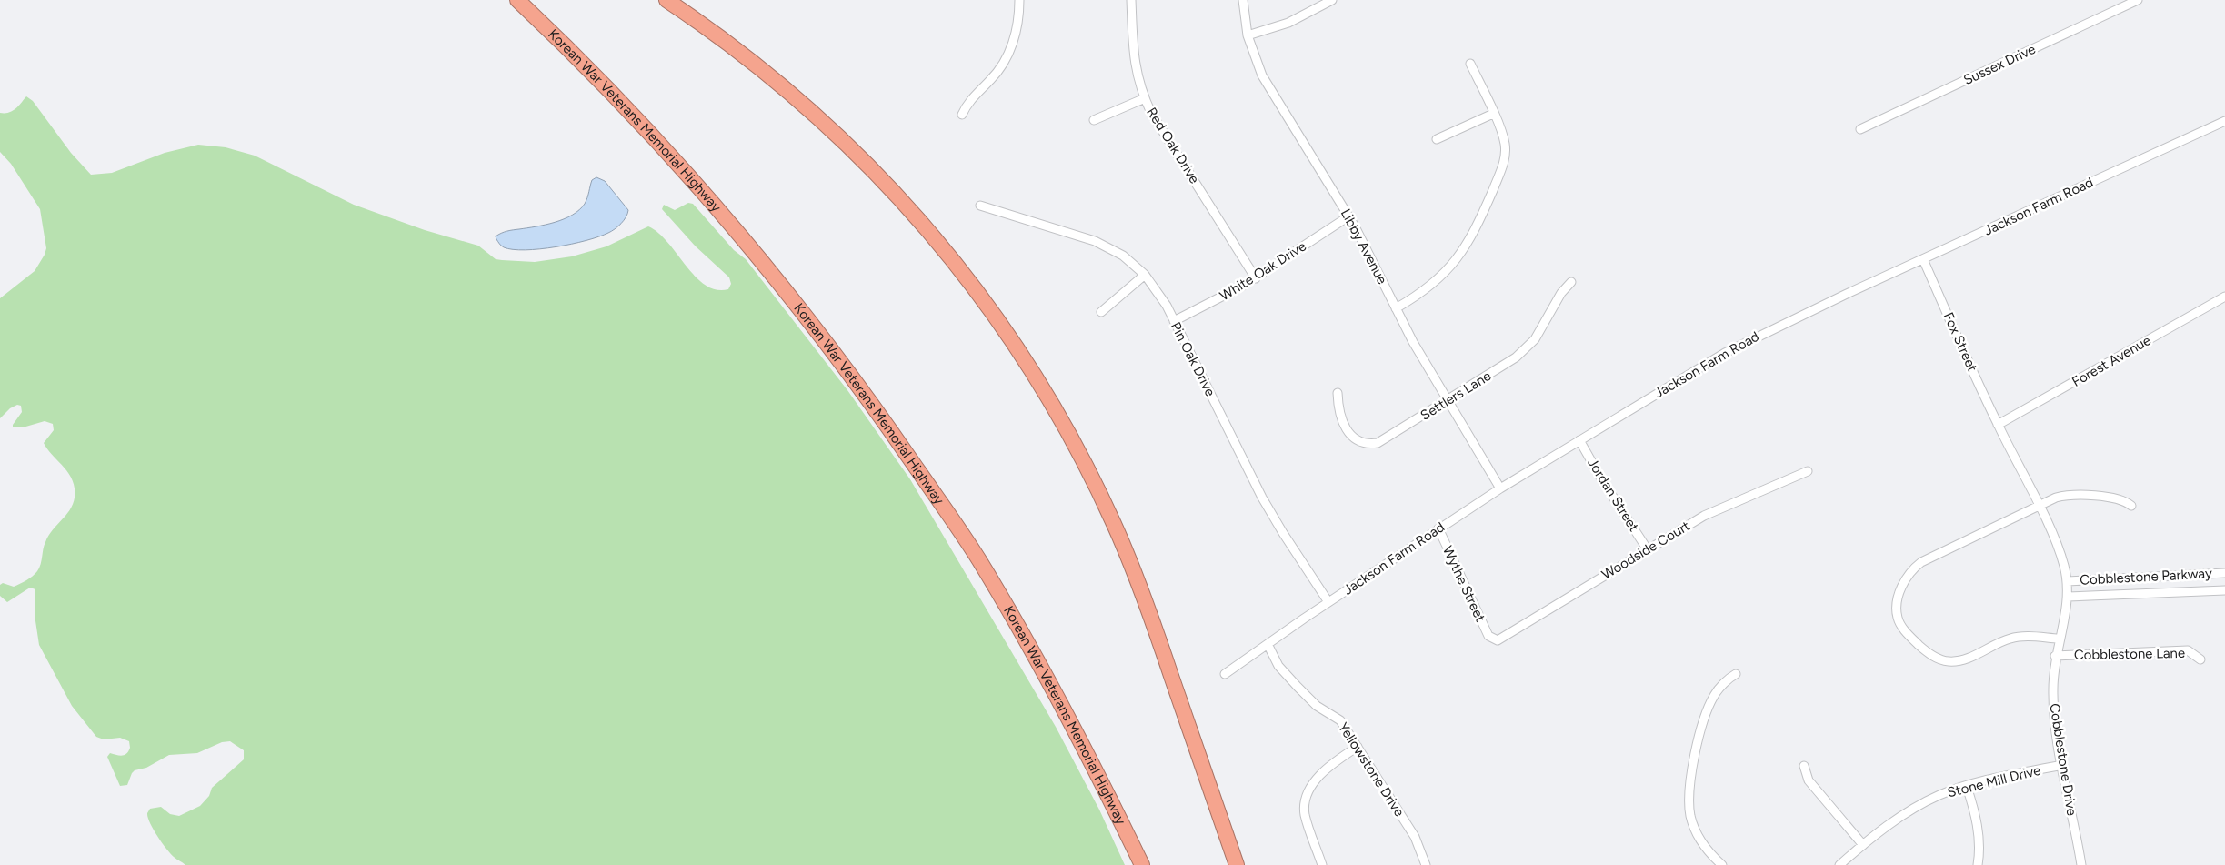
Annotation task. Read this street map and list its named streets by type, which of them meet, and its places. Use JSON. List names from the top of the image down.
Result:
{
  "streets": {
    "highway": ["Korean War Veterans Memorial Highway"],
    "street": [
      "Sussex Drive",
      "Red Oak Drive",
      "Jackson Farm Road",
      "Libby Avenue",
      "White Oak Drive",
      "Fox Street",
      "Pin Oak Drive",
      "Forest Avenue",
      "Settlers Lane",
      "Jordan Street",
      "Woodside Court",
      "Cobblestone Parkway",
      "Wythe Street",
      "Cobblestone Lane",
      "Cobblestone Drive",
      "Yellowstone Drive",
      "Stone Mill Drive"
    ]
  },
  "crossings": [
    ["Red Oak Drive", "White Oak Drive"],
    ["Jackson Farm Road", "Libby Avenue"],
    ["Jackson Farm Road", "Fox Street"],
    ["Jackson Farm Road", "Pin Oak Drive"],
    ["Jackson Farm Road", "Jordan Street"],
    ["Jackson Farm Road", "Wythe Street"],
    ["Jackson Farm Road", "Yellowstone Drive"],
    ["Libby Avenue", "White Oak Drive"],
    ["Libby Avenue", "Settlers Lane"],
    ["White Oak Drive", "Pin Oak Drive"],
    ["Fox Street", "Forest Avenue"],
    ["Fox Street", "Cobblestone Drive"],
    ["Forest Avenue", "Cobblestone Drive"],
    ["Jordan Street", "Woodside Court"],
    ["Woodside Court", "Wythe Street"],
    ["Cobblestone Parkway", "Cobblestone Drive"],
    ["Cobblestone Lane", "Cobblestone Drive"],
    ["Cobblestone Drive", "Stone Mill Drive"]
  ]
}
